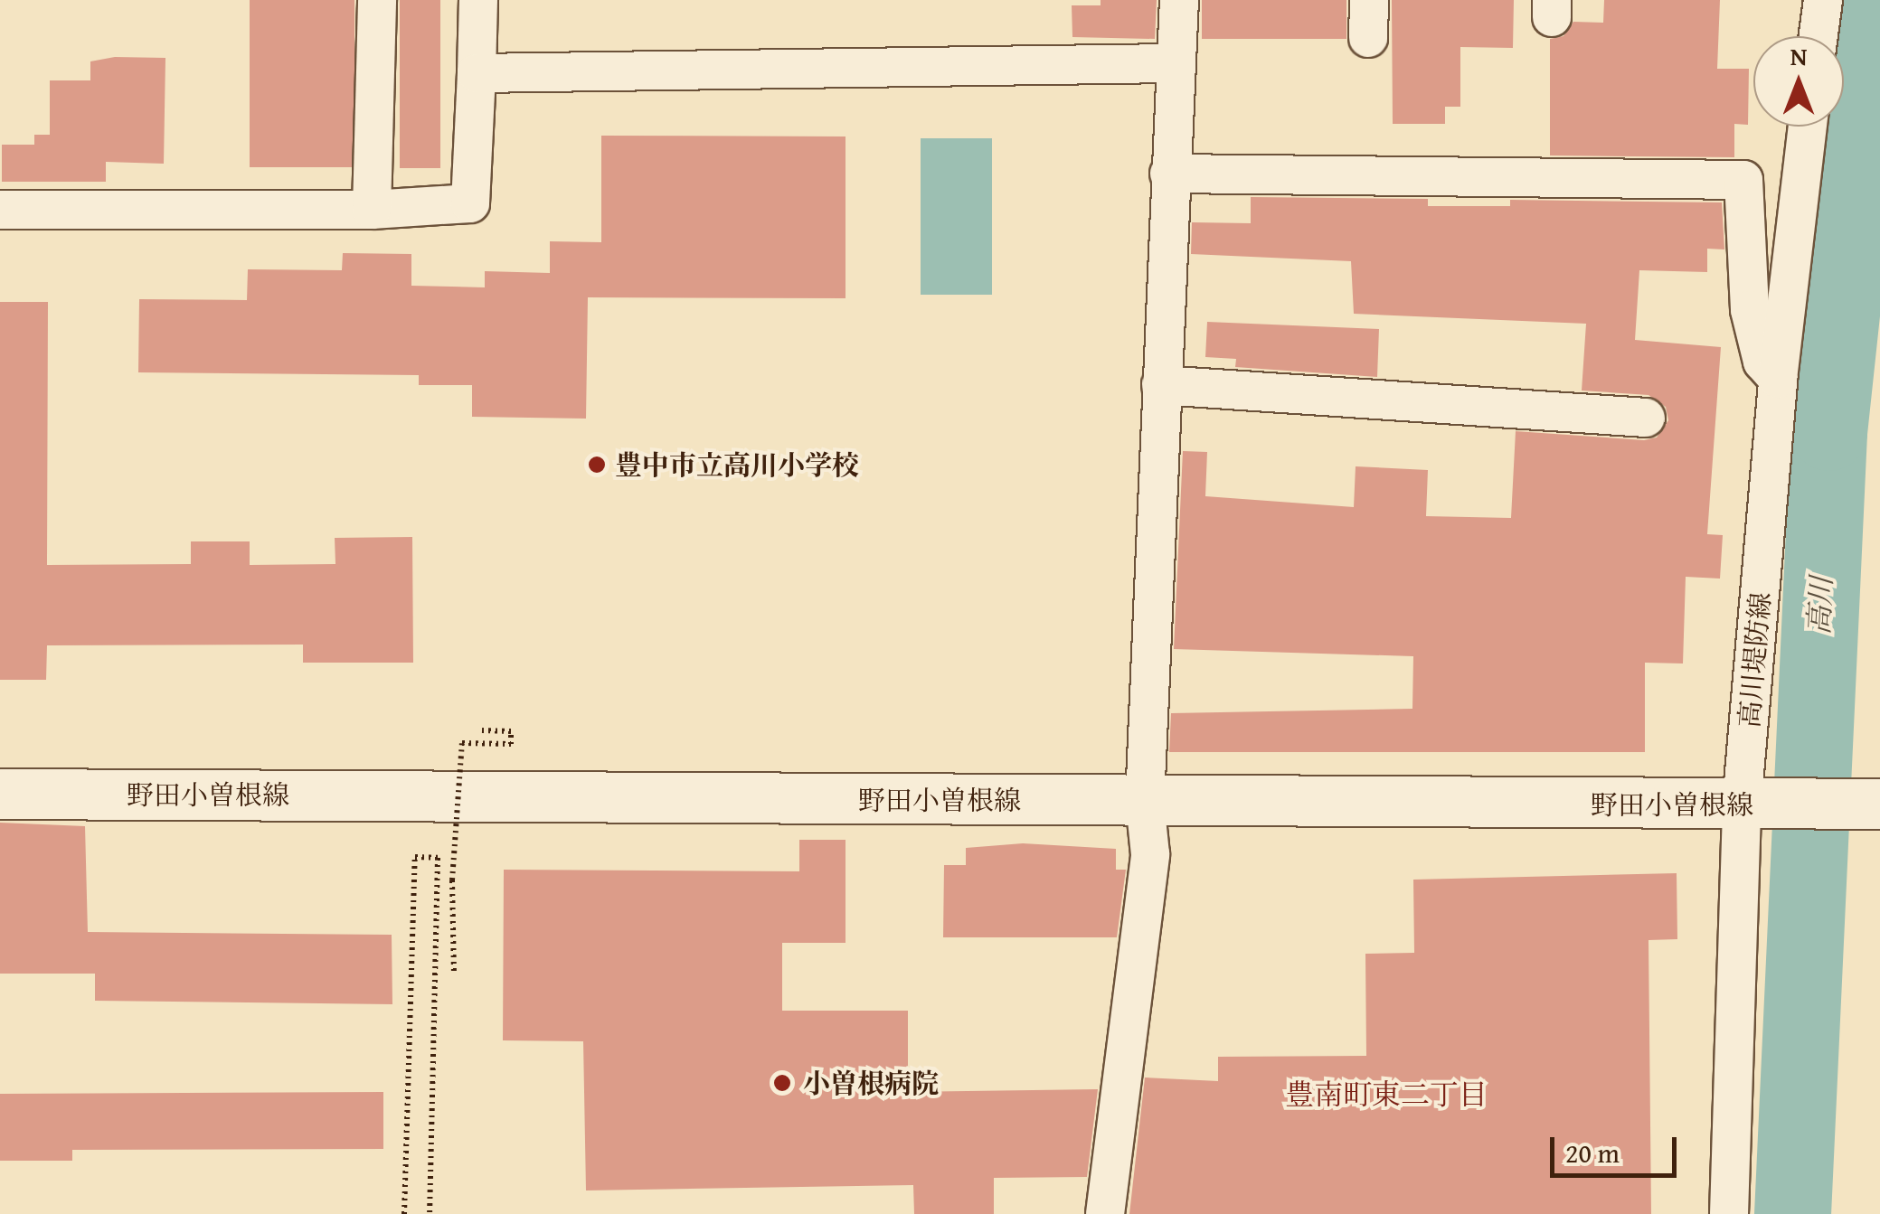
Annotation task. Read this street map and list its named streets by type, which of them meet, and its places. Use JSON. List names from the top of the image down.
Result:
{
  "streets": {
    "street": ["高川堤防線", "野田小曽根線"]
  },
  "crossings": [
    ["高川堤防線", "野田小曽根線"]
  ],
  "districts": ["豊南町東二丁目"],
  "water": ["高川"],
  "places": ["豊中市立高川小学校", "小曽根病院"],
  "scale_bar": "20 m",
  "north": "top"
}
